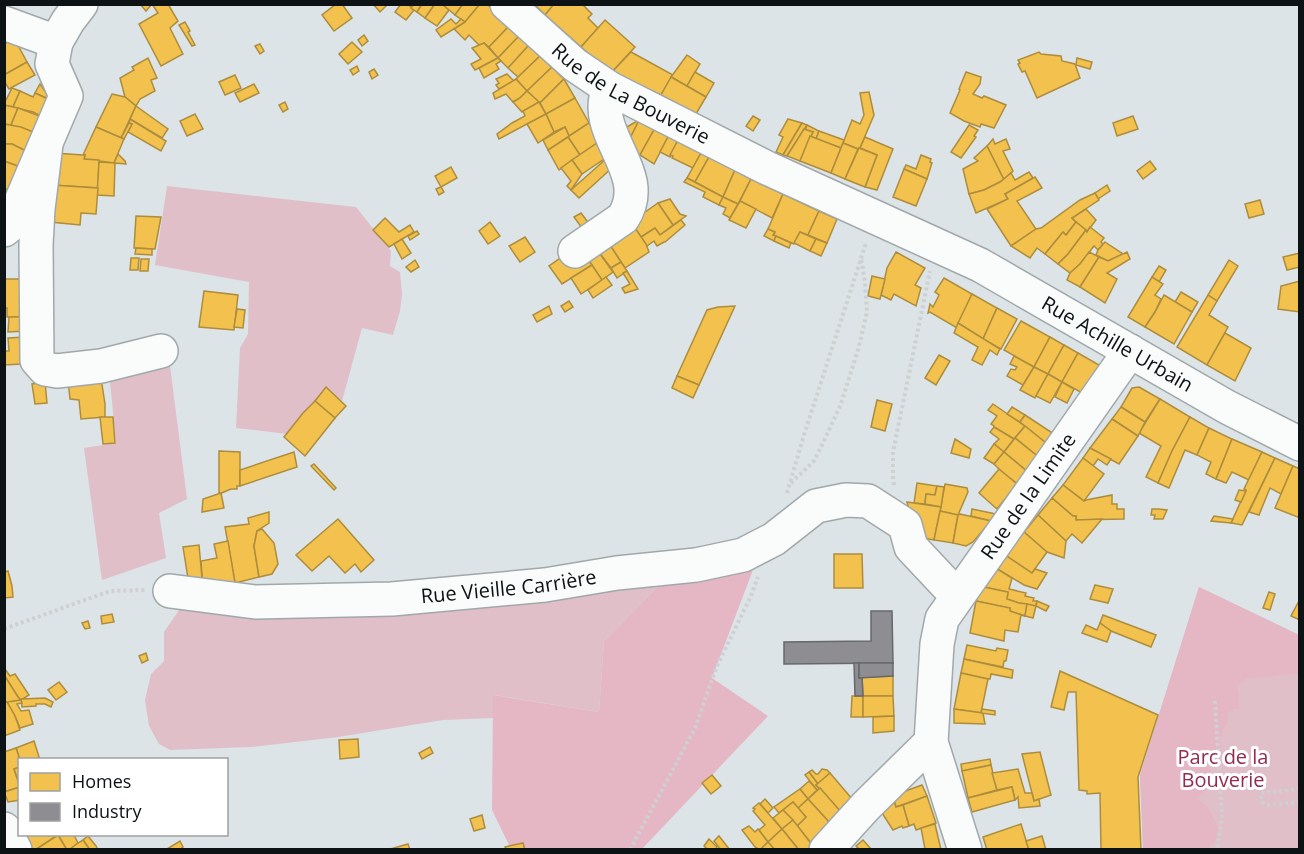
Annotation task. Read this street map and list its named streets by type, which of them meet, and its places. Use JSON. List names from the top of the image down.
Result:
{
  "streets": {
    "street": [
      "Rue de La Bouverie",
      "Rue Achille Urbain",
      "Rue de la Limite",
      "Rue Vieille Carrière"
    ]
  },
  "crossings": [
    ["Rue de La Bouverie", "Rue Achille Urbain"],
    ["Rue Achille Urbain", "Rue de la Limite"]
  ],
  "parks": ["Parc de la Bouverie"],
  "legend": ["Homes", "Industry"]
}
